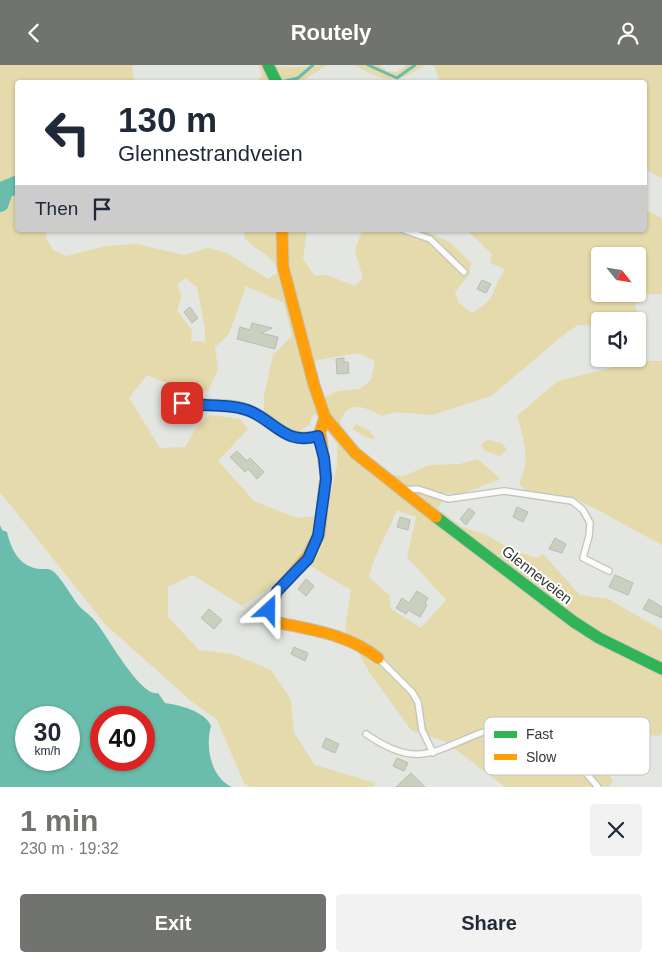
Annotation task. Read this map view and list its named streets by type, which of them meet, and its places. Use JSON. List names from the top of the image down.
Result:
{
  "streets": {
    "main road": ["Glenneveien"]
  },
  "legend": ["Fast", "Slow"],
  "north": "bottom right",
  "page": {
    "header": "Routely",
    "turn": ["130 m", "Glennestrandveien"],
    "then": "Then",
    "speed": "30 km/h",
    "limit": "40",
    "heading": ["1 min", "230 m · 19:32"],
    "buttons": ["Exit", "Share"]
  }
}
